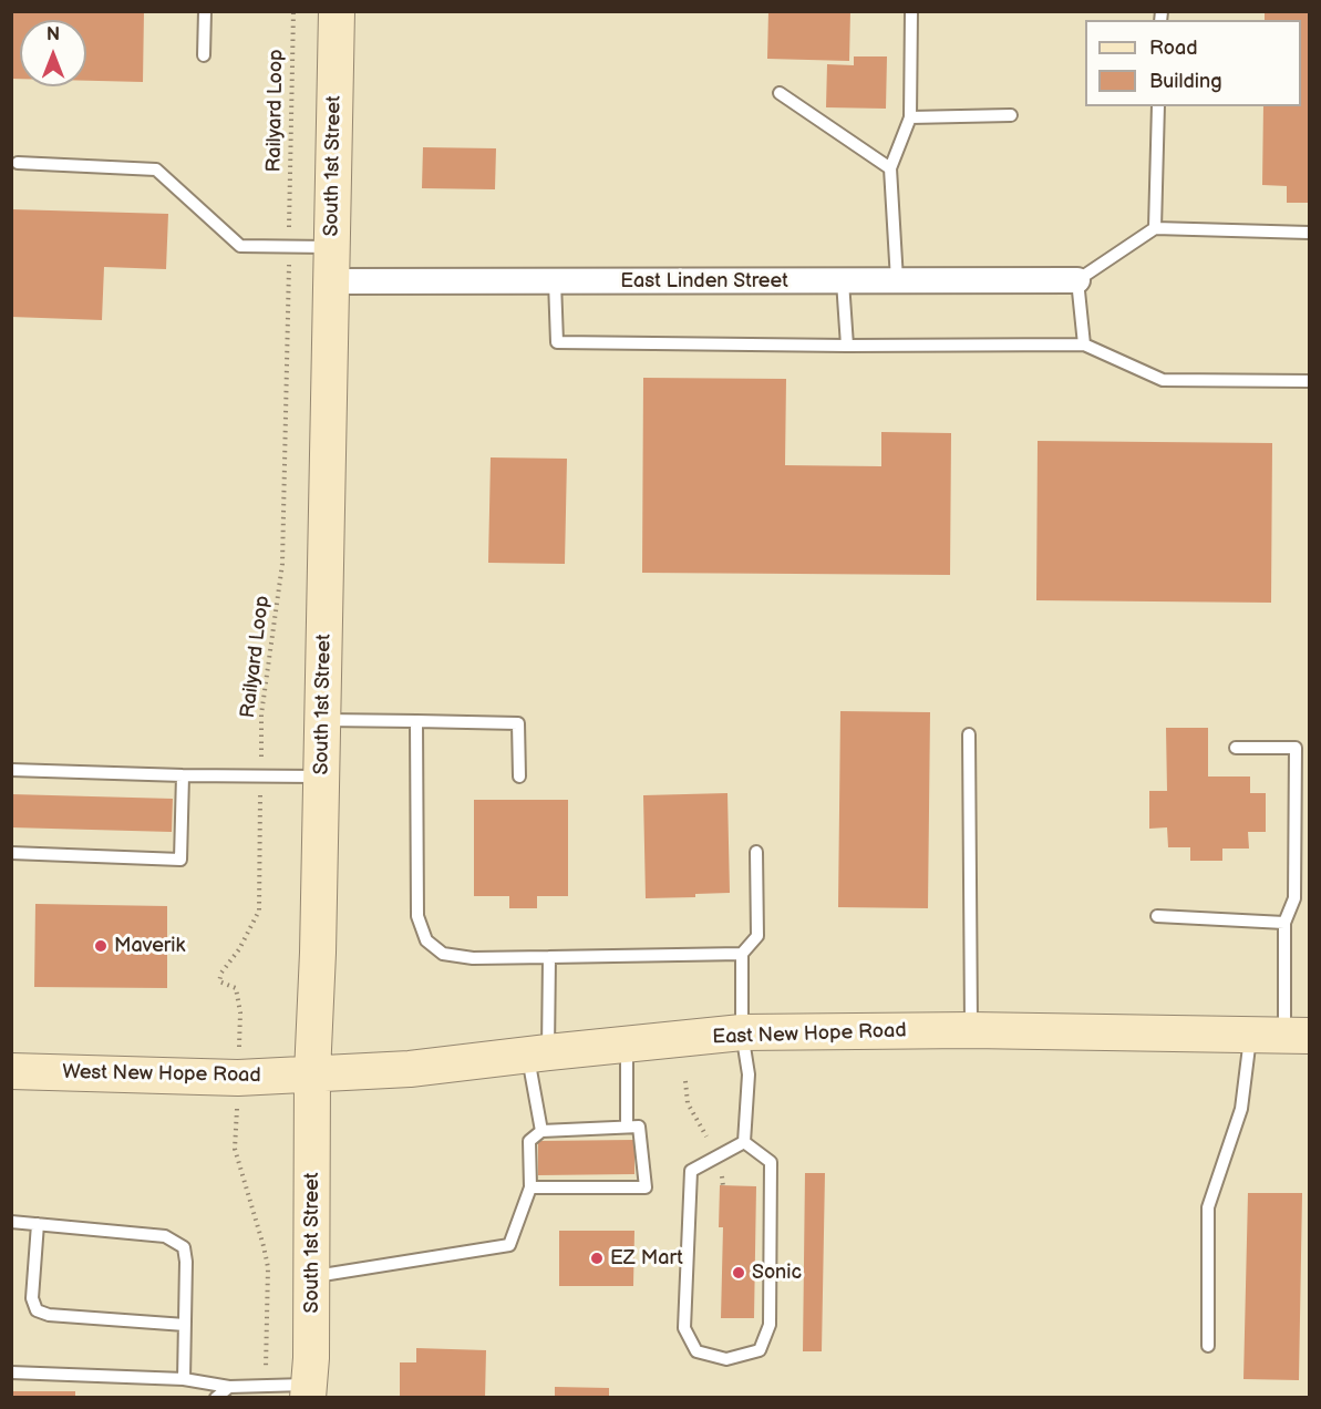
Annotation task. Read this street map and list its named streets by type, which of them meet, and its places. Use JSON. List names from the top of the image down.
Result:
{
  "streets": {
    "street": [
      "South 1st Street",
      "East Linden Street",
      "East New Hope Road",
      "West New Hope Road"
    ],
    "path": ["Railyard Loop"]
  },
  "crossings": [
    ["South 1st Street", "East Linden Street"],
    ["South 1st Street", "East New Hope Road"],
    ["South 1st Street", "West New Hope Road"],
    ["East New Hope Road", "West New Hope Road"]
  ],
  "places": ["Maverik", "EZ Mart", "Sonic"],
  "legend": ["Road", "Building"],
  "north": "top"
}
